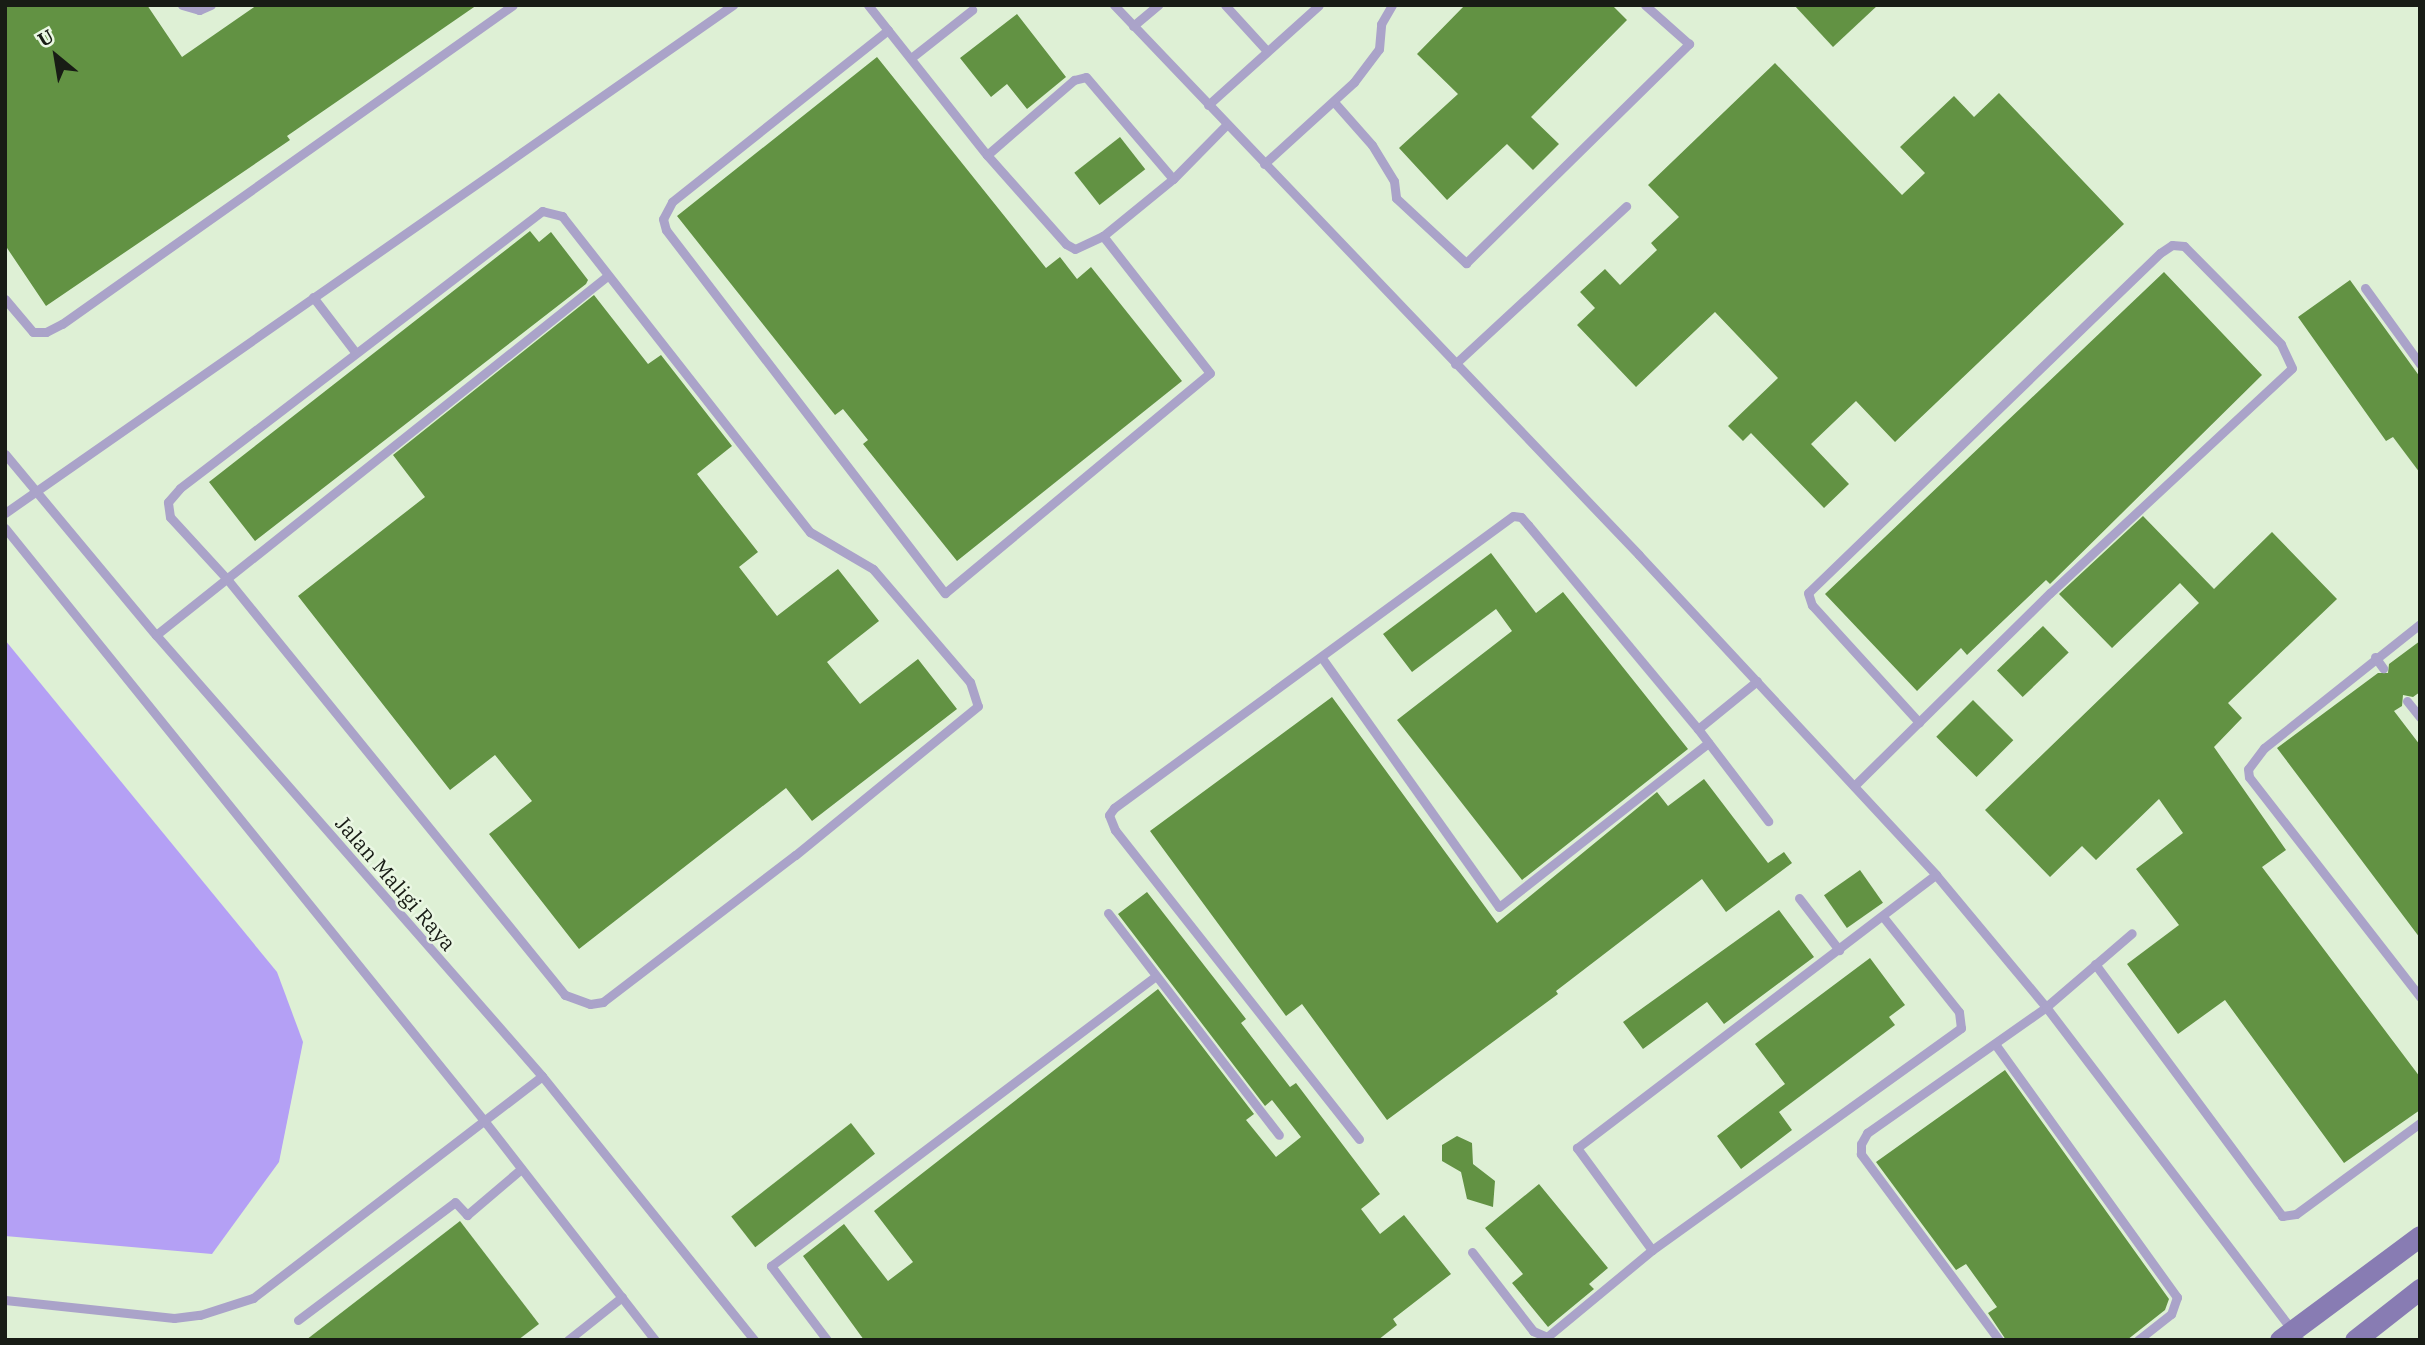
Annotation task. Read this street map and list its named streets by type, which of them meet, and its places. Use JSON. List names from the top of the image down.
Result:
{
  "streets": {
    "lane": ["Jalan Maligi Raya"]
  },
  "north": "top left"
}
